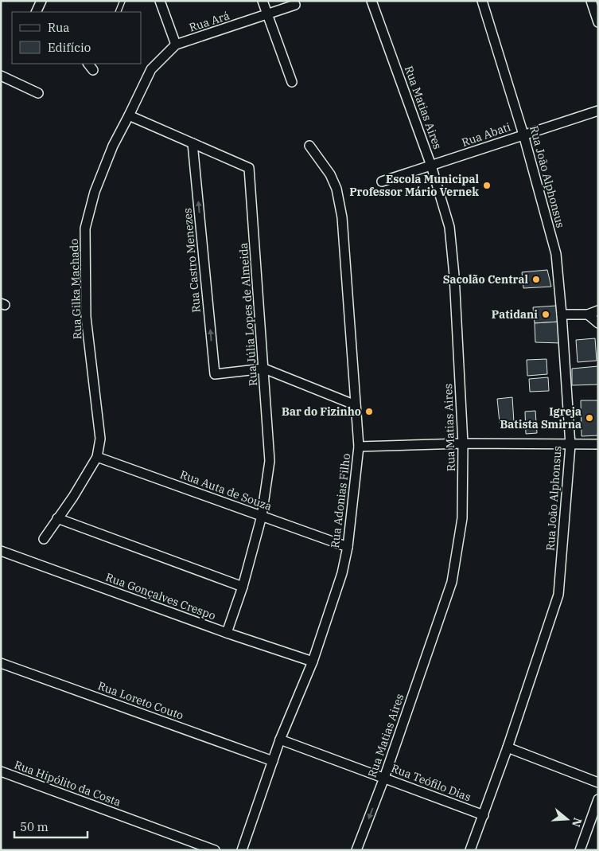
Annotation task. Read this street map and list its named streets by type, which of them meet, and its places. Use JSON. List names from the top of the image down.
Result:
{
  "streets": {
    "street": [
      "Rua Ará",
      "Rua Matias Aires",
      "Rua Abati",
      "Rua João Alphonsus",
      "Rua Castro Menezes",
      "Rua Gilka Machado",
      "Rua Júlia Lopes de Almeida",
      "Rua Auta de Souza",
      "Rua Adonias Filho",
      "Rua Gonçalves Crespo",
      "Rua Loreto Couto",
      "Rua Teófilo Dias",
      "Rua Hipólito da Costa"
    ]
  },
  "crossings": [
    ["Rua Ará", "Rua Gilka Machado"],
    ["Rua Matias Aires", "Rua Abati"],
    ["Rua Matias Aires", "Rua Teófilo Dias"],
    ["Rua Abati", "Rua João Alphonsus"],
    ["Rua João Alphonsus", "Rua Teófilo Dias"],
    ["Rua Castro Menezes", "Rua Júlia Lopes de Almeida"],
    ["Rua Gilka Machado", "Rua Júlia Lopes de Almeida"],
    ["Rua Gilka Machado", "Rua Auta de Souza"],
    ["Rua Júlia Lopes de Almeida", "Rua Auta de Souza"],
    ["Rua Júlia Lopes de Almeida", "Rua Gonçalves Crespo"],
    ["Rua Auta de Souza", "Rua Adonias Filho"],
    ["Rua Adonias Filho", "Rua Gonçalves Crespo"],
    ["Rua Adonias Filho", "Rua Loreto Couto"],
    ["Rua Adonias Filho", "Rua Teófilo Dias"]
  ],
  "one_way": ["Rua Castro Menezes"],
  "places": [
    "Escola Municipal Professor Mário Vernek",
    "Sacolão Central",
    "Patidani",
    "Bar do Fizinho",
    "Igreja Batista Smirna"
  ],
  "legend": ["Rua", "Edifício"],
  "scale_bar": "50 m",
  "north": "right"
}
